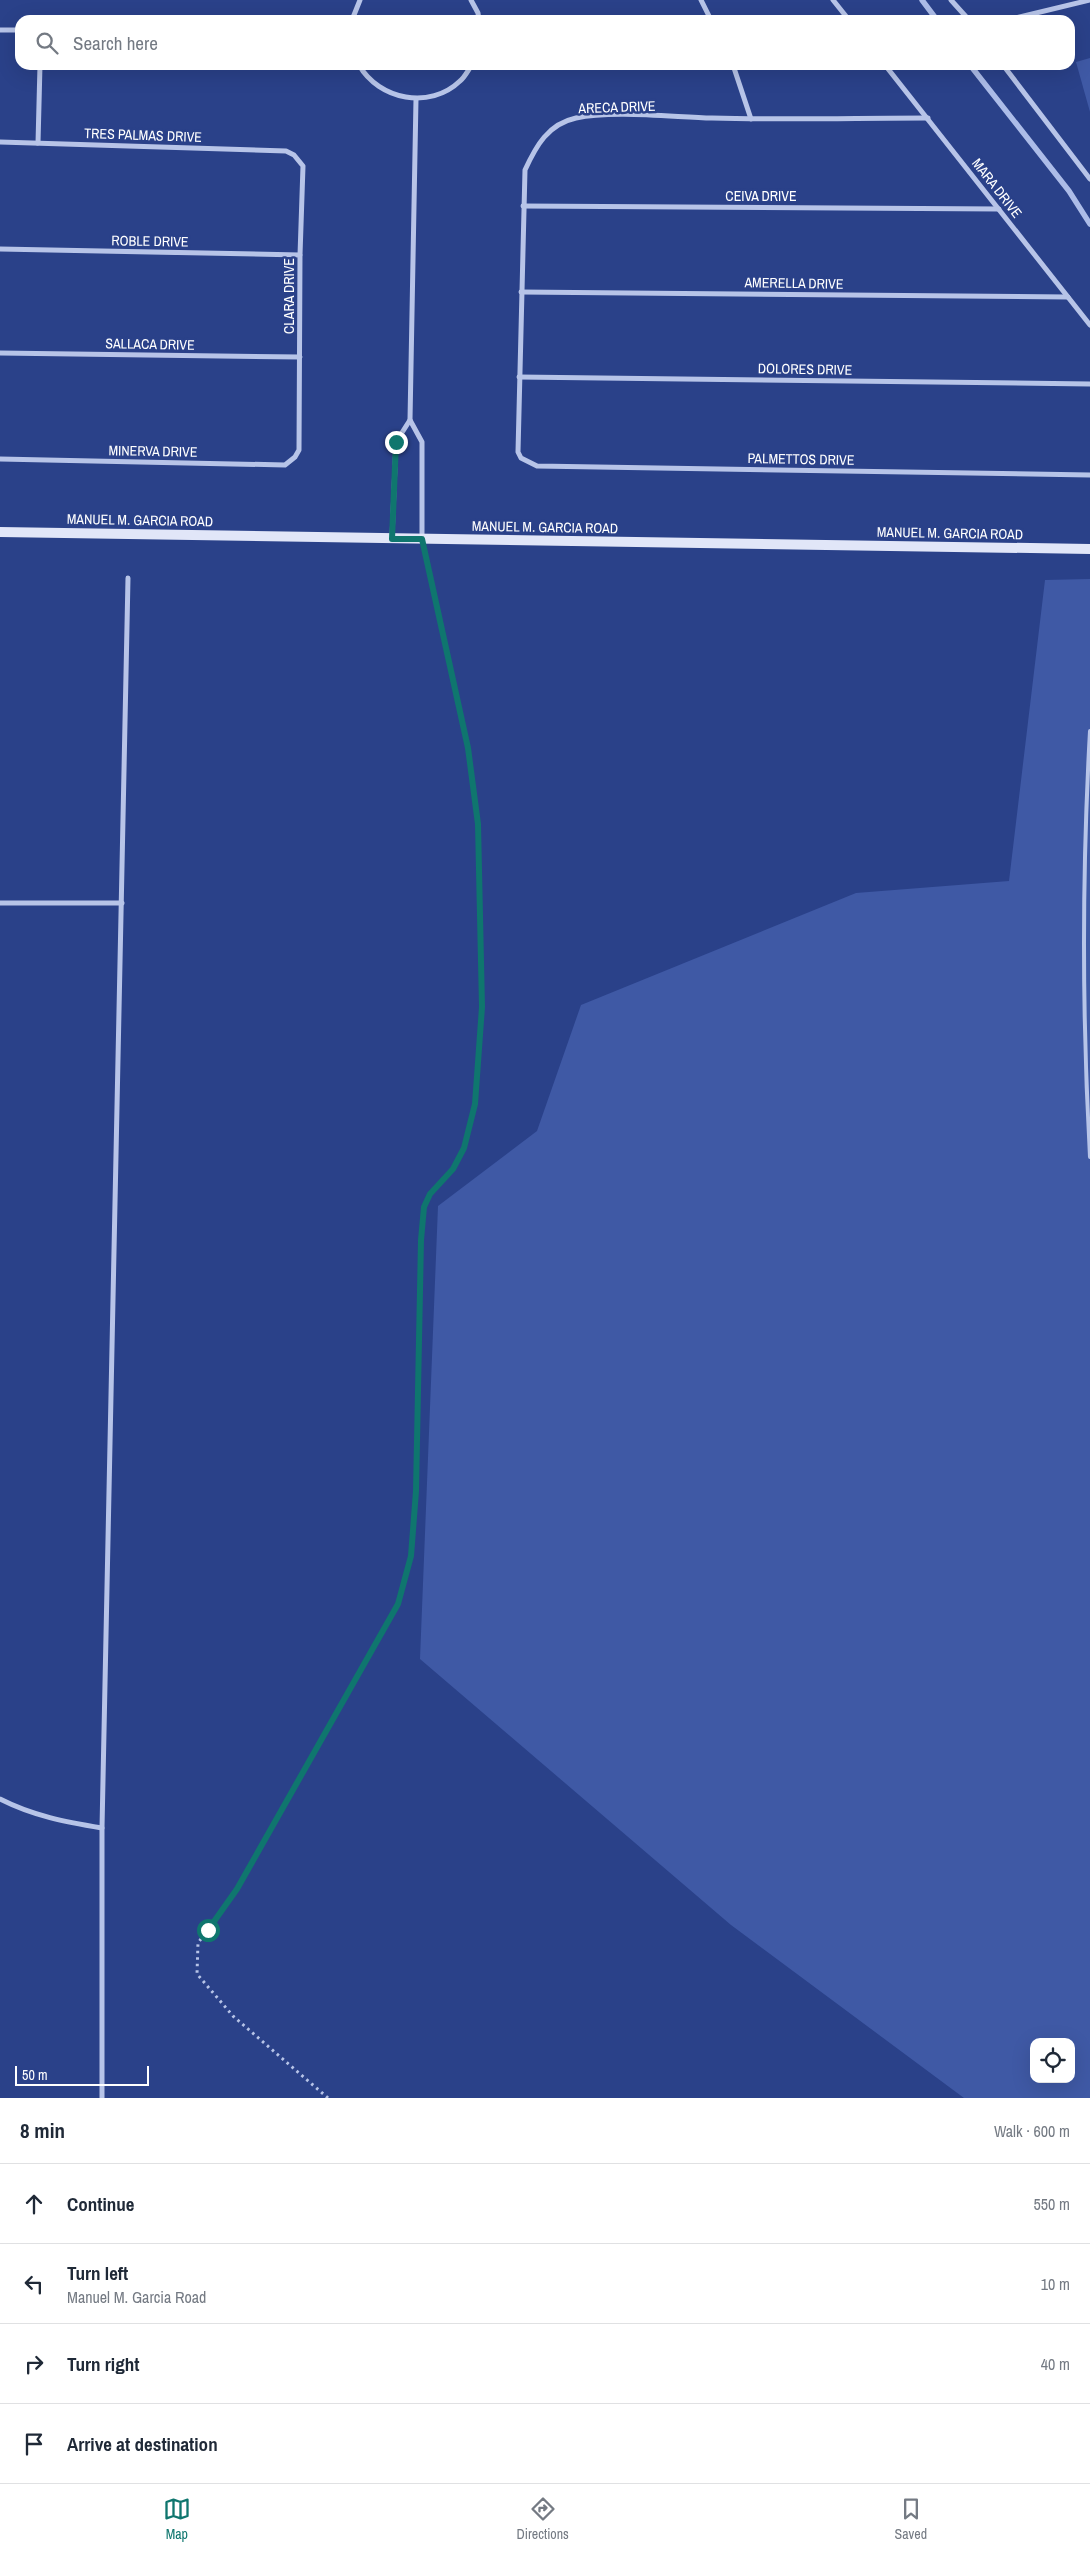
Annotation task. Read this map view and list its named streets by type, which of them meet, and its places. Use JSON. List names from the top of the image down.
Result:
{
  "streets": {
    "main road": ["MANUEL M. GARCIA ROAD"],
    "street": [
      "ARECA DRIVE",
      "TRES PALMAS DRIVE",
      "MARA DRIVE",
      "CEIVA DRIVE",
      "ROBLE DRIVE",
      "AMERELLA DRIVE",
      "CLARA DRIVE",
      "SALLACA DRIVE",
      "DOLORES DRIVE",
      "MINERVA DRIVE",
      "PALMETTOS DRIVE"
    ]
  },
  "crossings": [
    ["ARECA DRIVE", "MARA DRIVE"],
    ["ARECA DRIVE", "CEIVA DRIVE"],
    ["ARECA DRIVE", "AMERELLA DRIVE"],
    ["ARECA DRIVE", "DOLORES DRIVE"],
    ["ARECA DRIVE", "PALMETTOS DRIVE"],
    ["TRES PALMAS DRIVE", "CLARA DRIVE"],
    ["MARA DRIVE", "CEIVA DRIVE"],
    ["MARA DRIVE", "AMERELLA DRIVE"],
    ["ROBLE DRIVE", "CLARA DRIVE"],
    ["CLARA DRIVE", "SALLACA DRIVE"],
    ["CLARA DRIVE", "MINERVA DRIVE"]
  ],
  "scale_bar": "50 m",
  "page": {
    "search": "Search here",
    "scale": "50 m",
    "heading": ["8 min", "Walk · 600 m"],
    "list": [
      ["Continue", "550 m"],
      ["Turn left", "Manuel M. Garcia Road", "10 m"],
      ["Turn right", "40 m"],
      "Arrive at destination"
    ],
    "nav": ["Map", "Directions", "Saved"]
  }
}
